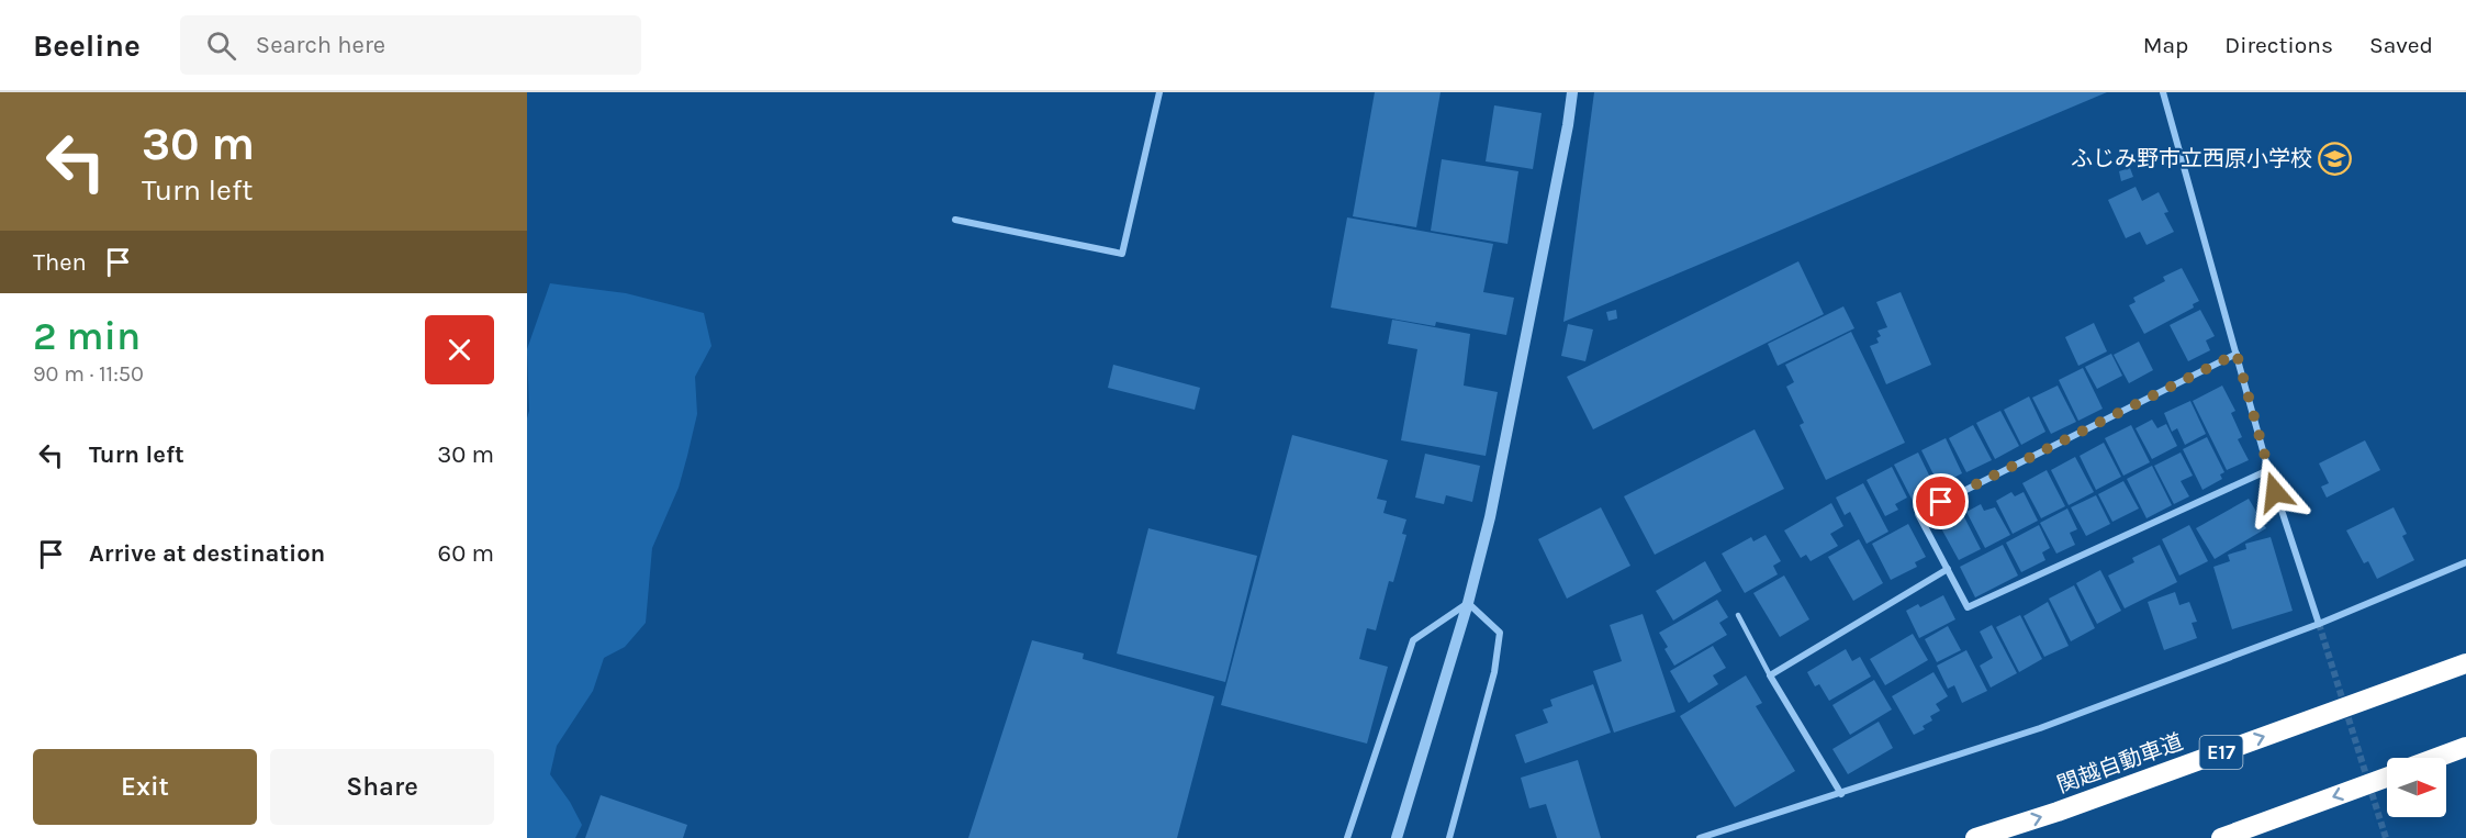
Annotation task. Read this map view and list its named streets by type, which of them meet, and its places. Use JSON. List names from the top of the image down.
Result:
{
  "streets": {
    "highway": ["E17", "関越自動車道"]
  },
  "places": {
    "school or university": ["ふじみ野市立西原小学校"]
  },
  "north": "right",
  "page": {
    "header": "Beeline",
    "search": "Search here",
    "nav": ["Map", "Directions", "Saved"],
    "turn": ["30 m", "Turn left"],
    "then": "Then",
    "heading": ["2 min", "90 m · 11:50"],
    "list": [
      {
        "name": "Turn left",
        "value": "30 m"
      },
      {
        "name": "Arrive at destination",
        "value": "60 m"
      }
    ],
    "buttons": ["Exit", "Share"]
  }
}
